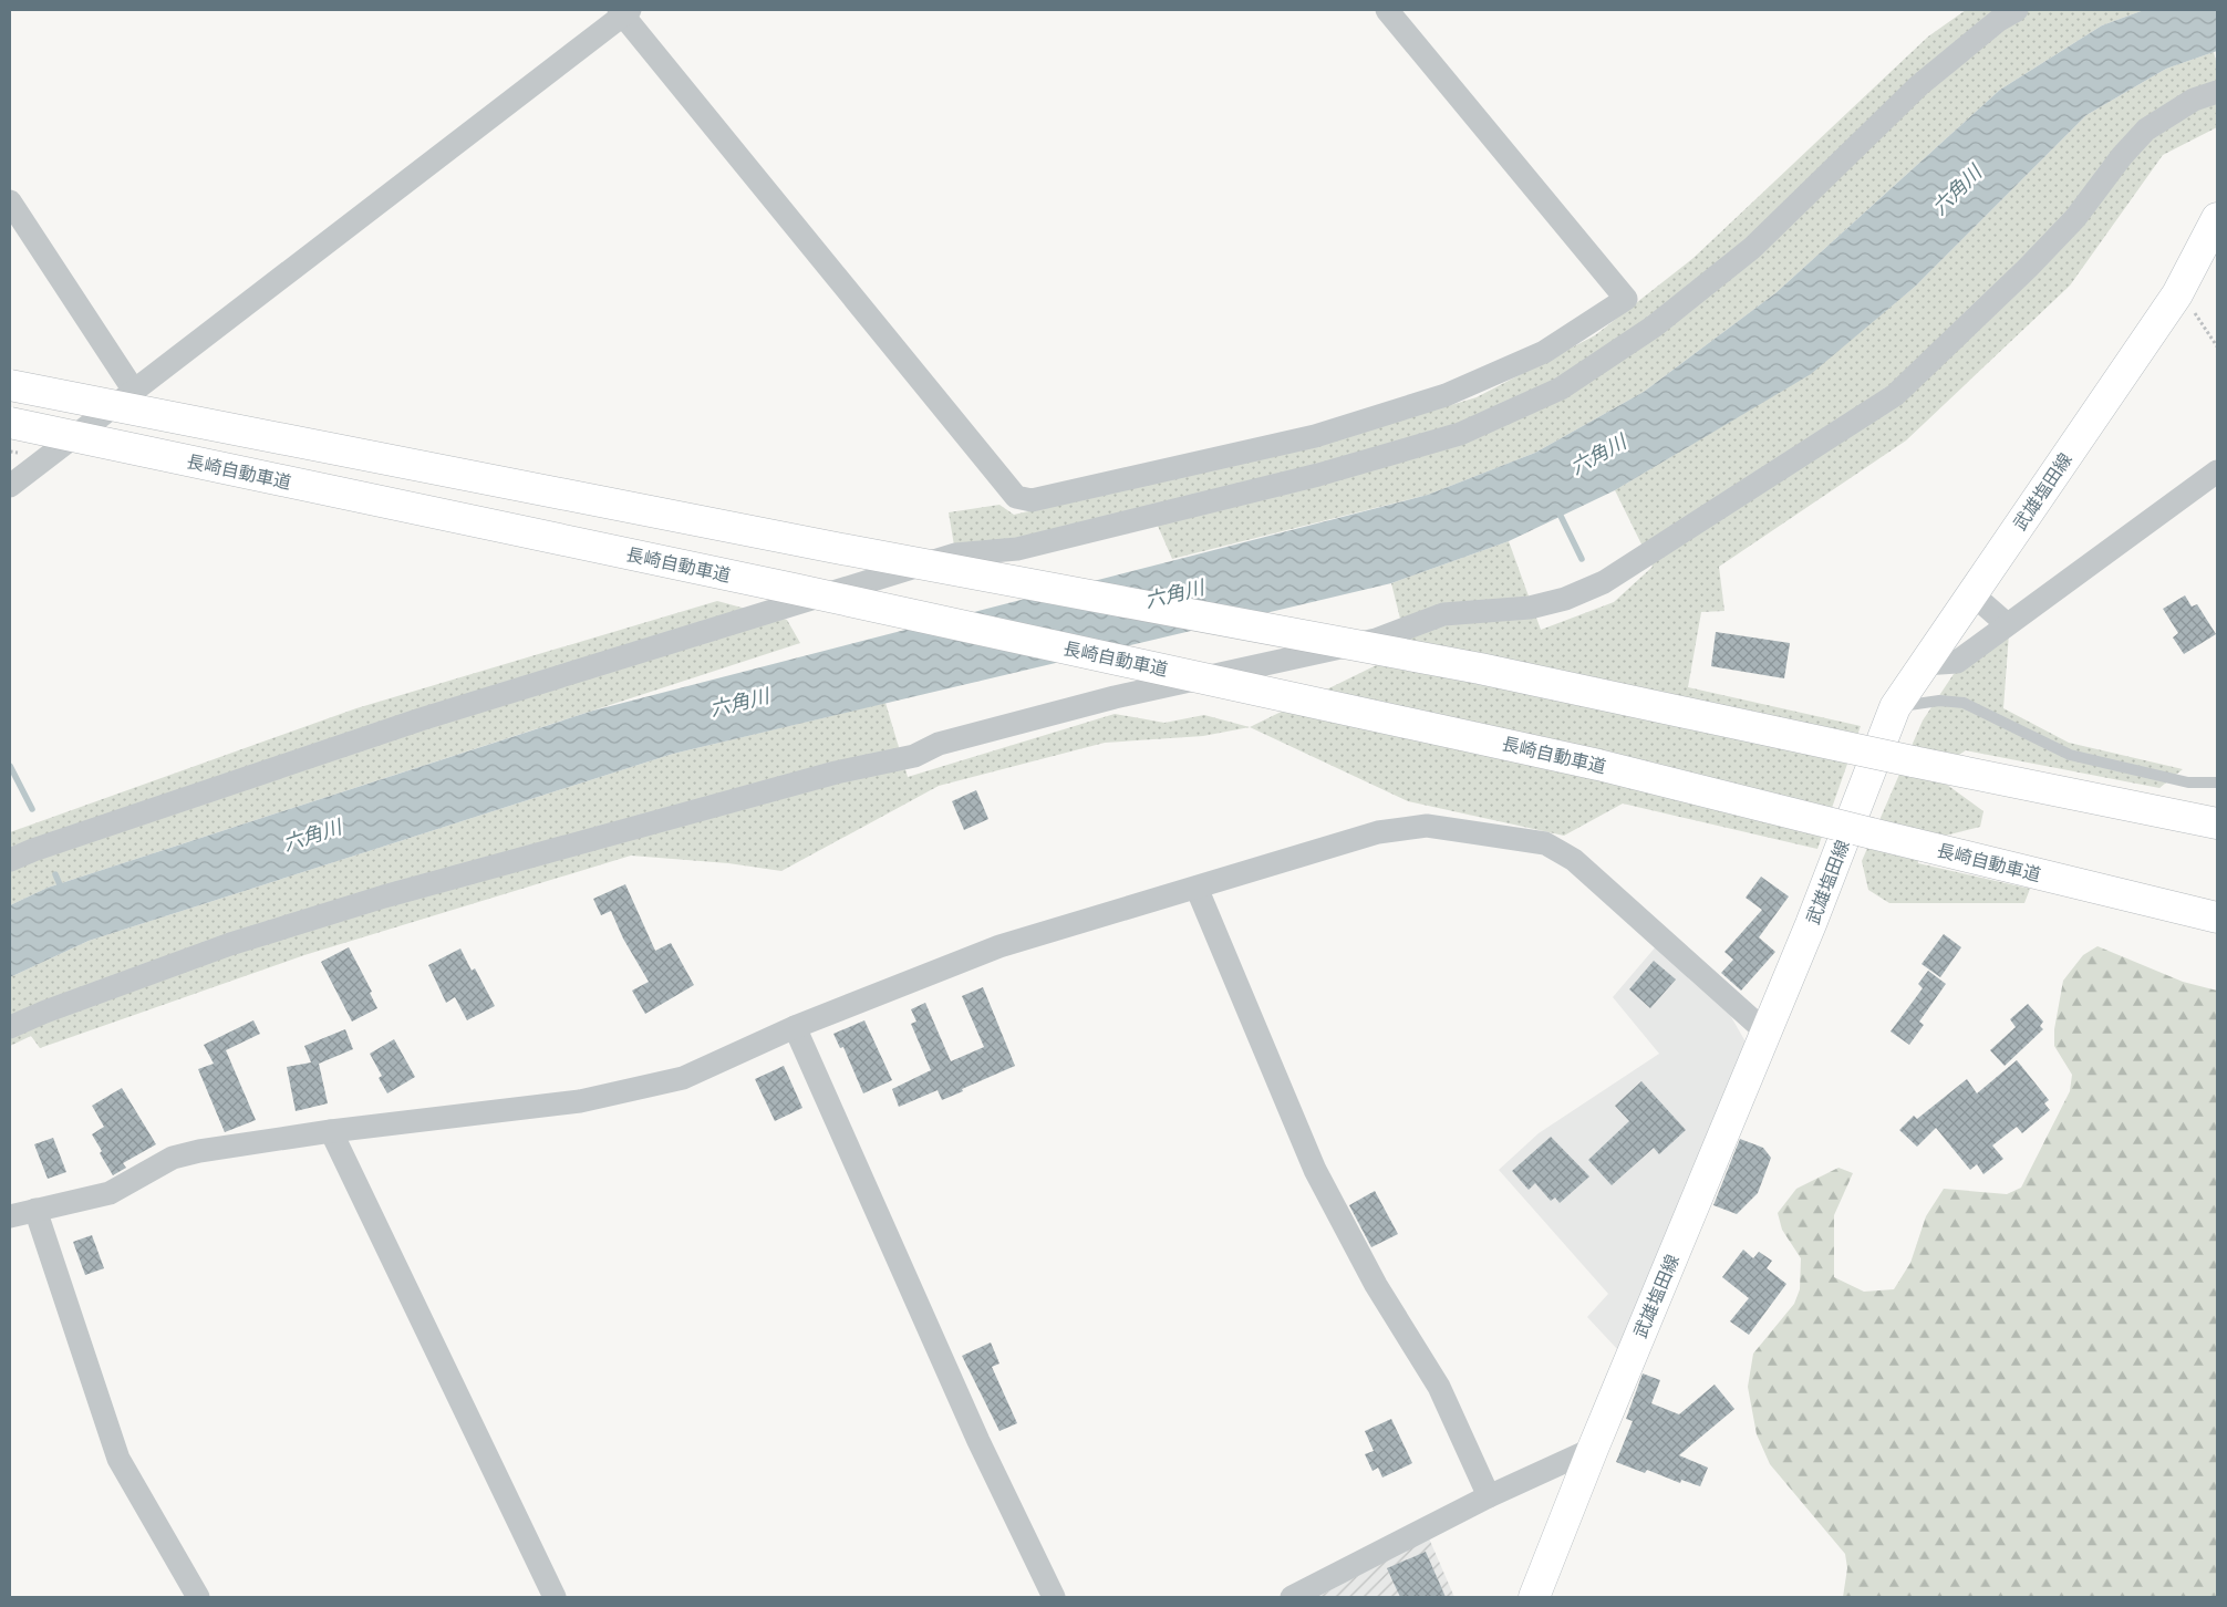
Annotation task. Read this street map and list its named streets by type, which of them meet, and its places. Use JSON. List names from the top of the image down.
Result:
{
  "streets": {
    "main road": ["長崎自動車道", "武雄塩田線"]
  },
  "water": ["六角川"]
}
